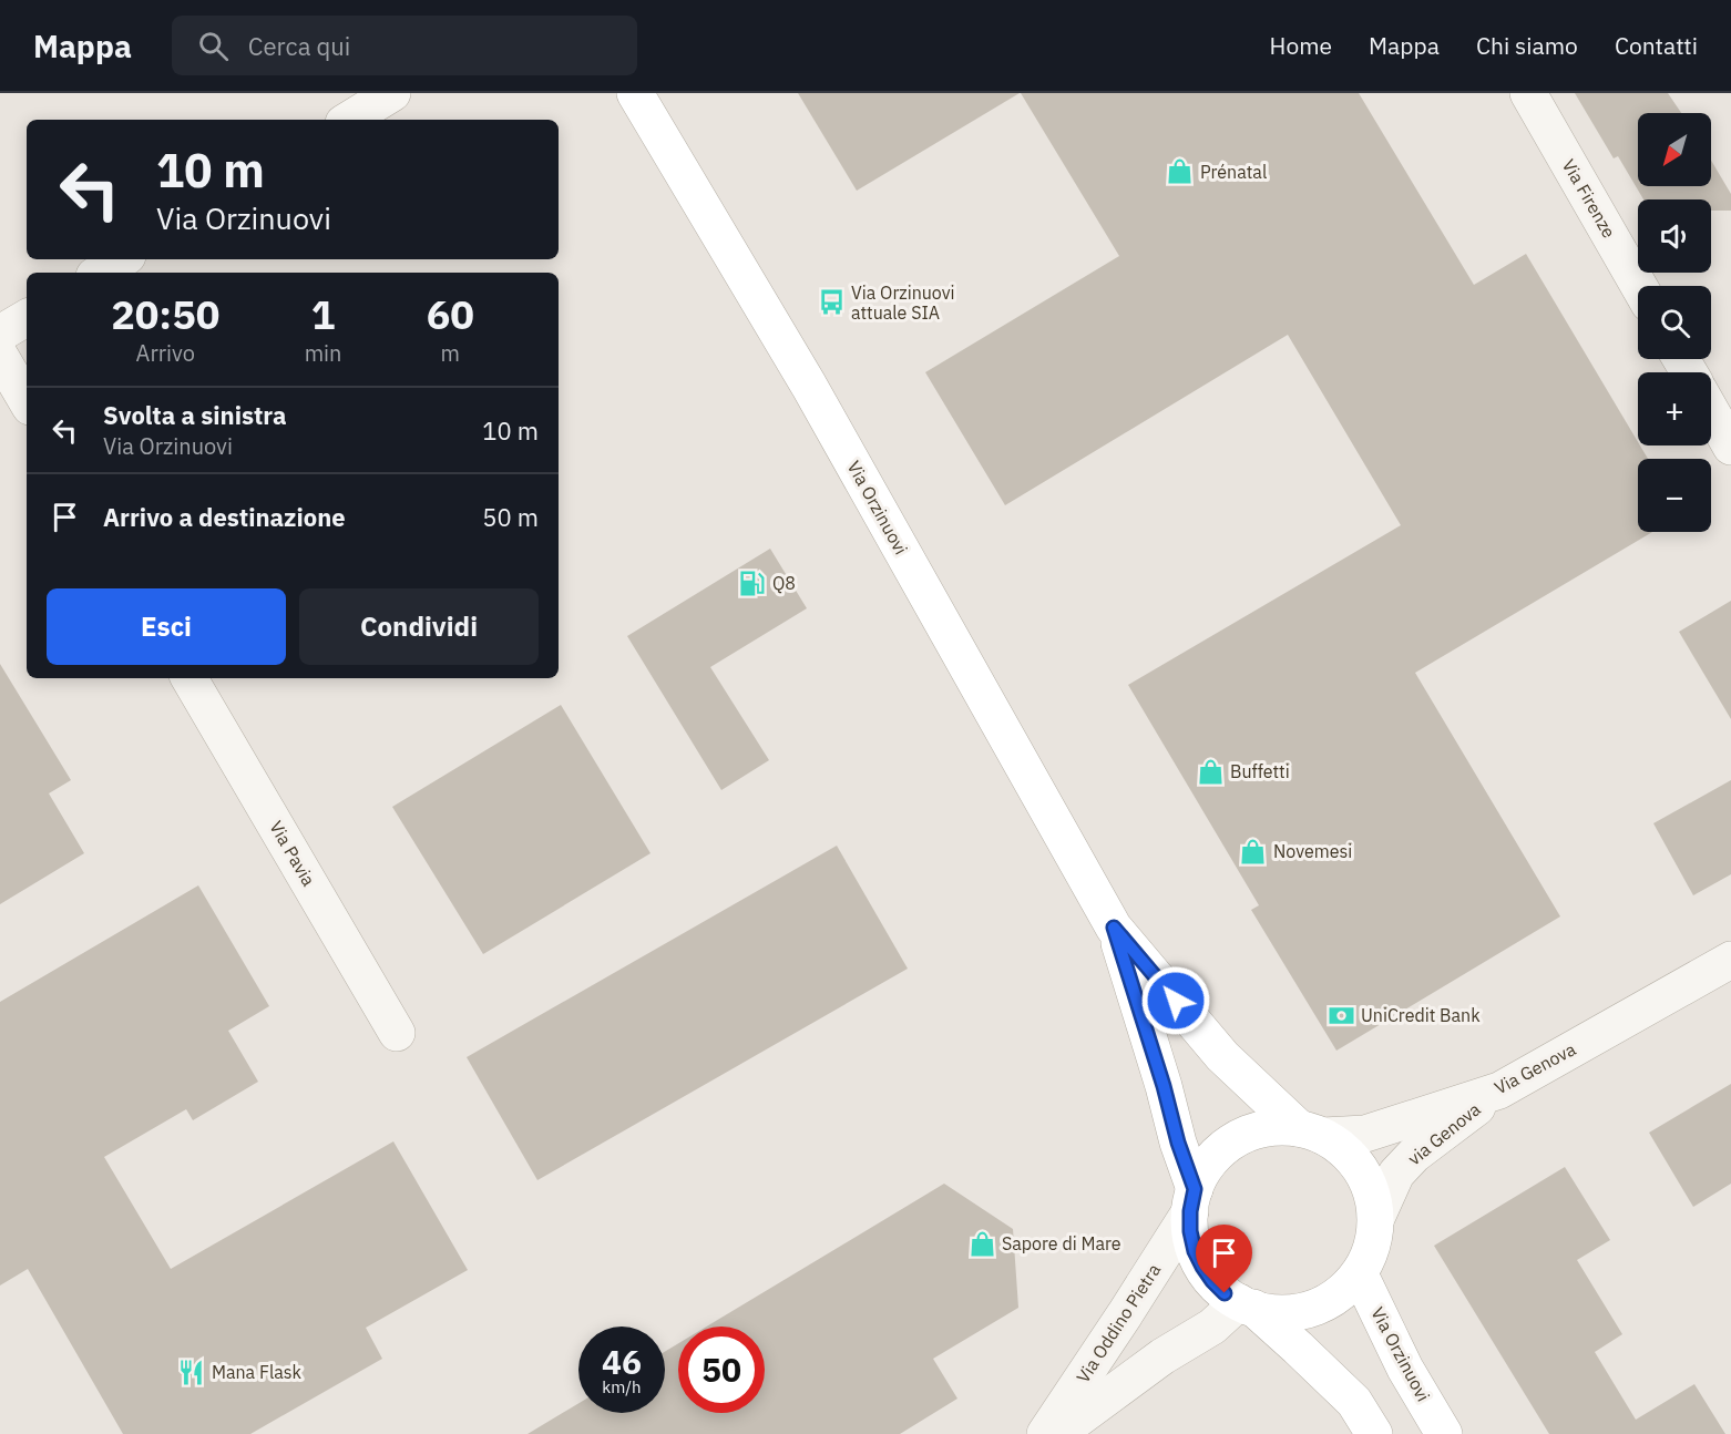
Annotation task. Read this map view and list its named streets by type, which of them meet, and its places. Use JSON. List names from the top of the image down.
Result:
{
  "streets": {
    "main road": ["Via Orzinuovi"],
    "street": [
      "Via Firenze",
      "Via Pavia",
      "Via Genova",
      "via Genova",
      "Via Oddino Pietra"
    ]
  },
  "crossings": [
    ["Via Orzinuovi", "Via Genova"],
    ["Via Orzinuovi", "via Genova"],
    ["Via Orzinuovi", "Via Oddino Pietra"],
    ["Via Genova", "via Genova"],
    ["Via Genova", "Via Oddino Pietra"],
    ["via Genova", "Via Oddino Pietra"]
  ],
  "places": {
    "shop": [
      "Prénatal",
      "Buffetti",
      "Novemesi",
      "Sapore di Mare"
    ],
    "bus stop": ["Via Orzinuovi attuale SIA"],
    "fuel station": ["Q8"],
    "bank": ["UniCredit Bank"],
    "restaurant": ["Mana Flask"]
  },
  "north": "bottom left",
  "page": {
    "header": "Mappa",
    "search": "Cerca qui",
    "nav": [
      "Home",
      "Mappa",
      "Chi siamo",
      "Contatti"
    ],
    "map_buttons": ["+", "−"],
    "turn": ["10 m", "Via Orzinuovi"],
    "eta": [
      "20:50",
      "Arrivo",
      "1",
      "min",
      "60",
      "m"
    ],
    "list": [
      {
        "name": "Svolta a sinistra",
        "note": "Via Orzinuovi",
        "value": "10 m"
      },
      {
        "name": "Arrivo a destinazione",
        "value": "50 m"
      }
    ],
    "buttons": ["Esci", "Condividi"],
    "speed": "46 km/h",
    "limit": "50"
  }
}
